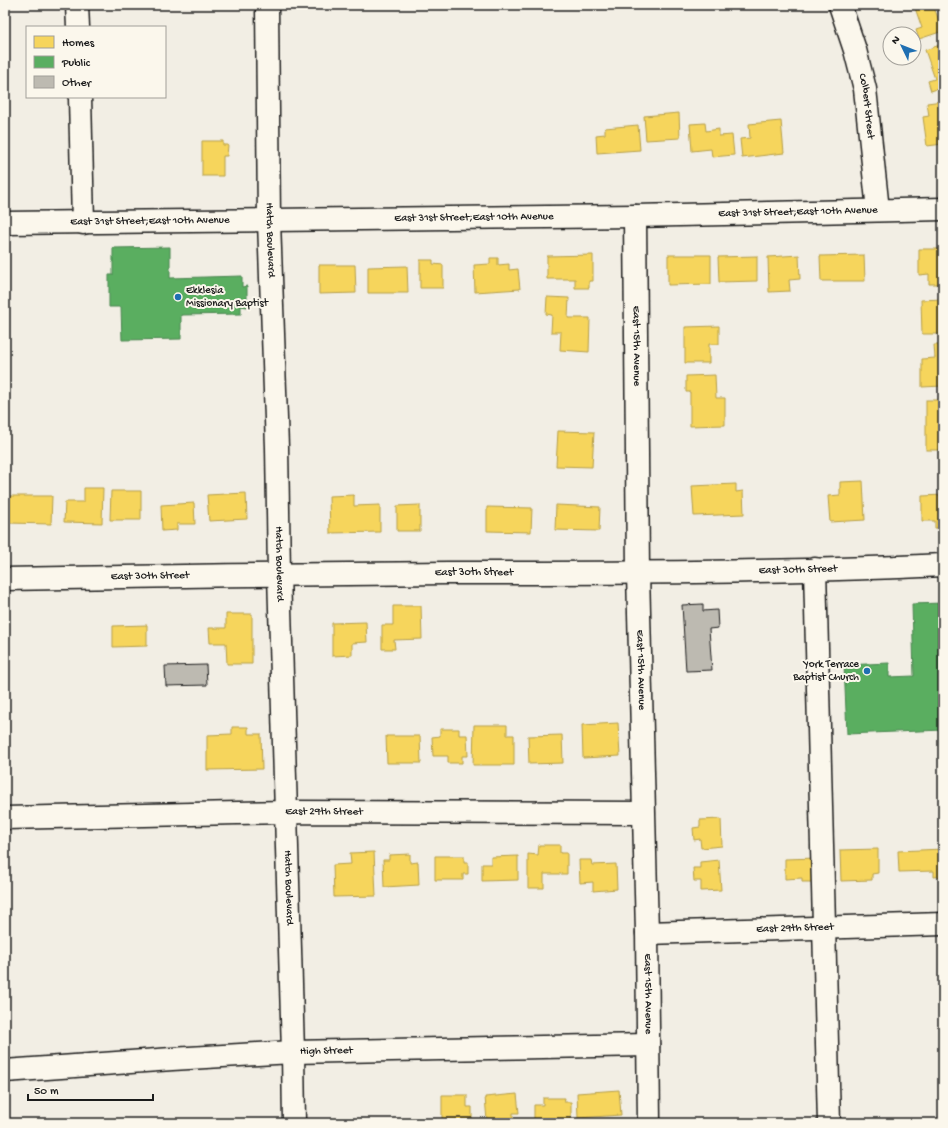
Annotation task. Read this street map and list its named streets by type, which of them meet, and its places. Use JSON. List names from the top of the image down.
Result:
{
  "streets": {
    "street": [
      "Colbert Street",
      "East 31st Street;East 10th Avenue",
      "Hatch Boulevard",
      "East 15th Avenue",
      "East 30th Street",
      "East 29th Street",
      "High Street"
    ]
  },
  "crossings": [
    ["Colbert Street", "East 31st Street;East 10th Avenue"],
    ["East 31st Street;East 10th Avenue", "Hatch Boulevard"],
    ["East 31st Street;East 10th Avenue", "East 15th Avenue"],
    ["Hatch Boulevard", "East 30th Street"],
    ["Hatch Boulevard", "East 29th Street"],
    ["Hatch Boulevard", "High Street"],
    ["East 15th Avenue", "East 30th Street"],
    ["East 15th Avenue", "East 29th Street"],
    ["East 15th Avenue", "High Street"]
  ],
  "places": ["Ekklesia Missionary Baptist", "York Terrace Baptist Church"],
  "legend": ["Homes", "Public", "Other"],
  "scale_bar": "50 m",
  "north": "top left"
}
